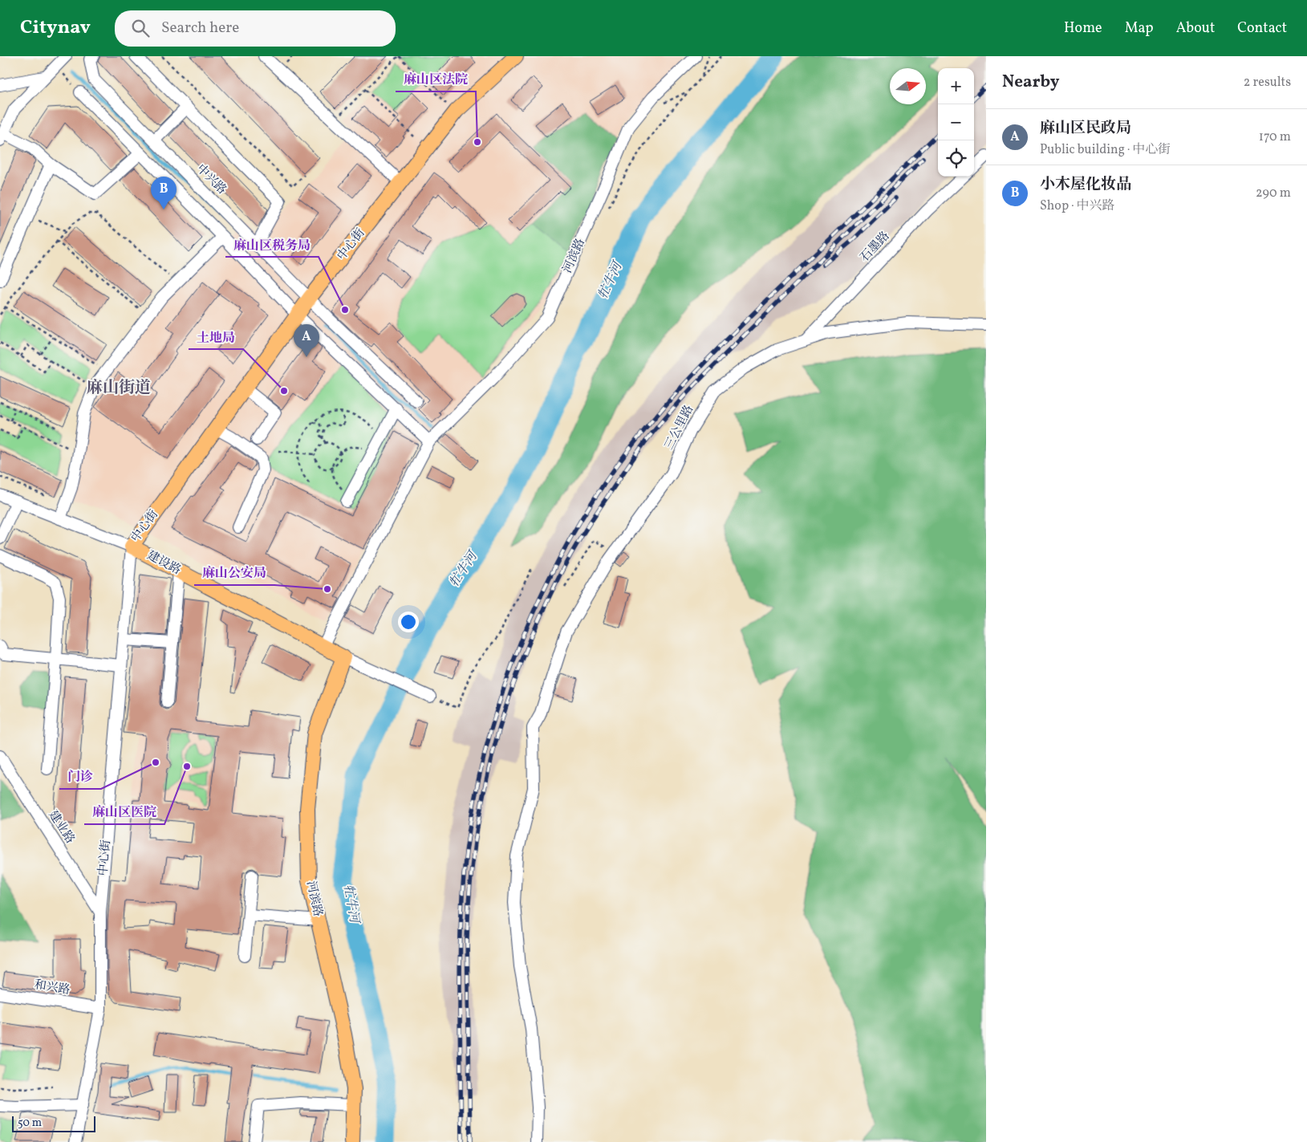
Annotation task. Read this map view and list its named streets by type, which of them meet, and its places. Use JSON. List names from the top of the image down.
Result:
{
  "streets": {
    "main road": ["中心街", "河滨路", "建设路"],
    "street": [
      "中兴路",
      "石墨路",
      "三公里路",
      "建业路",
      "和兴路"
    ]
  },
  "crossings": [
    ["中兴路", "中心街"],
    ["中心街", "建设路"],
    ["中心街", "建业路"],
    ["中心街", "和兴路"],
    ["石墨路", "三公里路"],
    ["河滨路", "建设路"]
  ],
  "districts": ["麻山街道"],
  "water": ["牤牛河"],
  "places": [
    "麻山区法院",
    "麻山区税务局",
    "土地局",
    "麻山公安局",
    "门诊",
    "麻山区医院"
  ],
  "scale_bar": "50 m",
  "north": "right",
  "page": {
    "header": "Citynav",
    "search": "Search here",
    "nav": [
      "Home",
      "Map",
      "About",
      "Contact"
    ],
    "heading": ["Nearby", "2 results"],
    "map_buttons": ["+", "−"],
    "list": [
      {
        "mark": "A",
        "name": "麻山区民政局",
        "note": "Public building · 中心街",
        "value": "170 m"
      },
      {
        "mark": "B",
        "name": "小木屋化妆品",
        "note": "Shop · 中兴路",
        "value": "290 m"
      }
    ],
    "pins": ["B", "A"],
    "scale": "50 m"
  }
}
